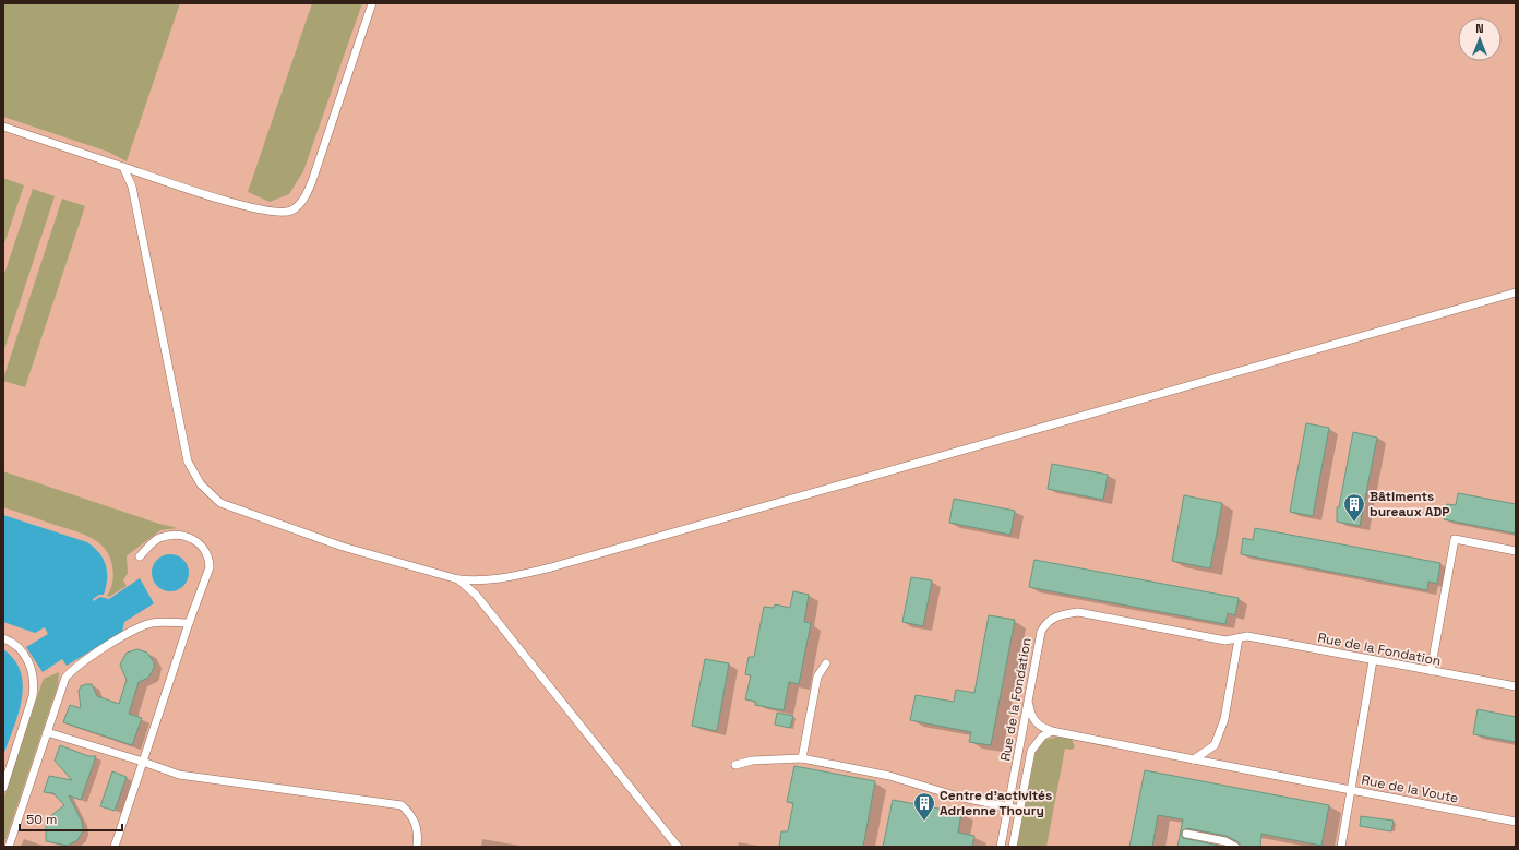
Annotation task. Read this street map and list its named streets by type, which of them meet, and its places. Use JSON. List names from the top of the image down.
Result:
{
  "streets": {
    "lane": ["Rue de la Fondation", "Rue de la Voute"]
  },
  "crossings": [
    ["Rue de la Fondation", "Rue de la Voute"]
  ],
  "places": {
    "building": ["Bâtiments bureaux ADP", "Centre d'activités Adrienne Thoury"]
  },
  "scale_bar": "50 m",
  "north": "top"
}
